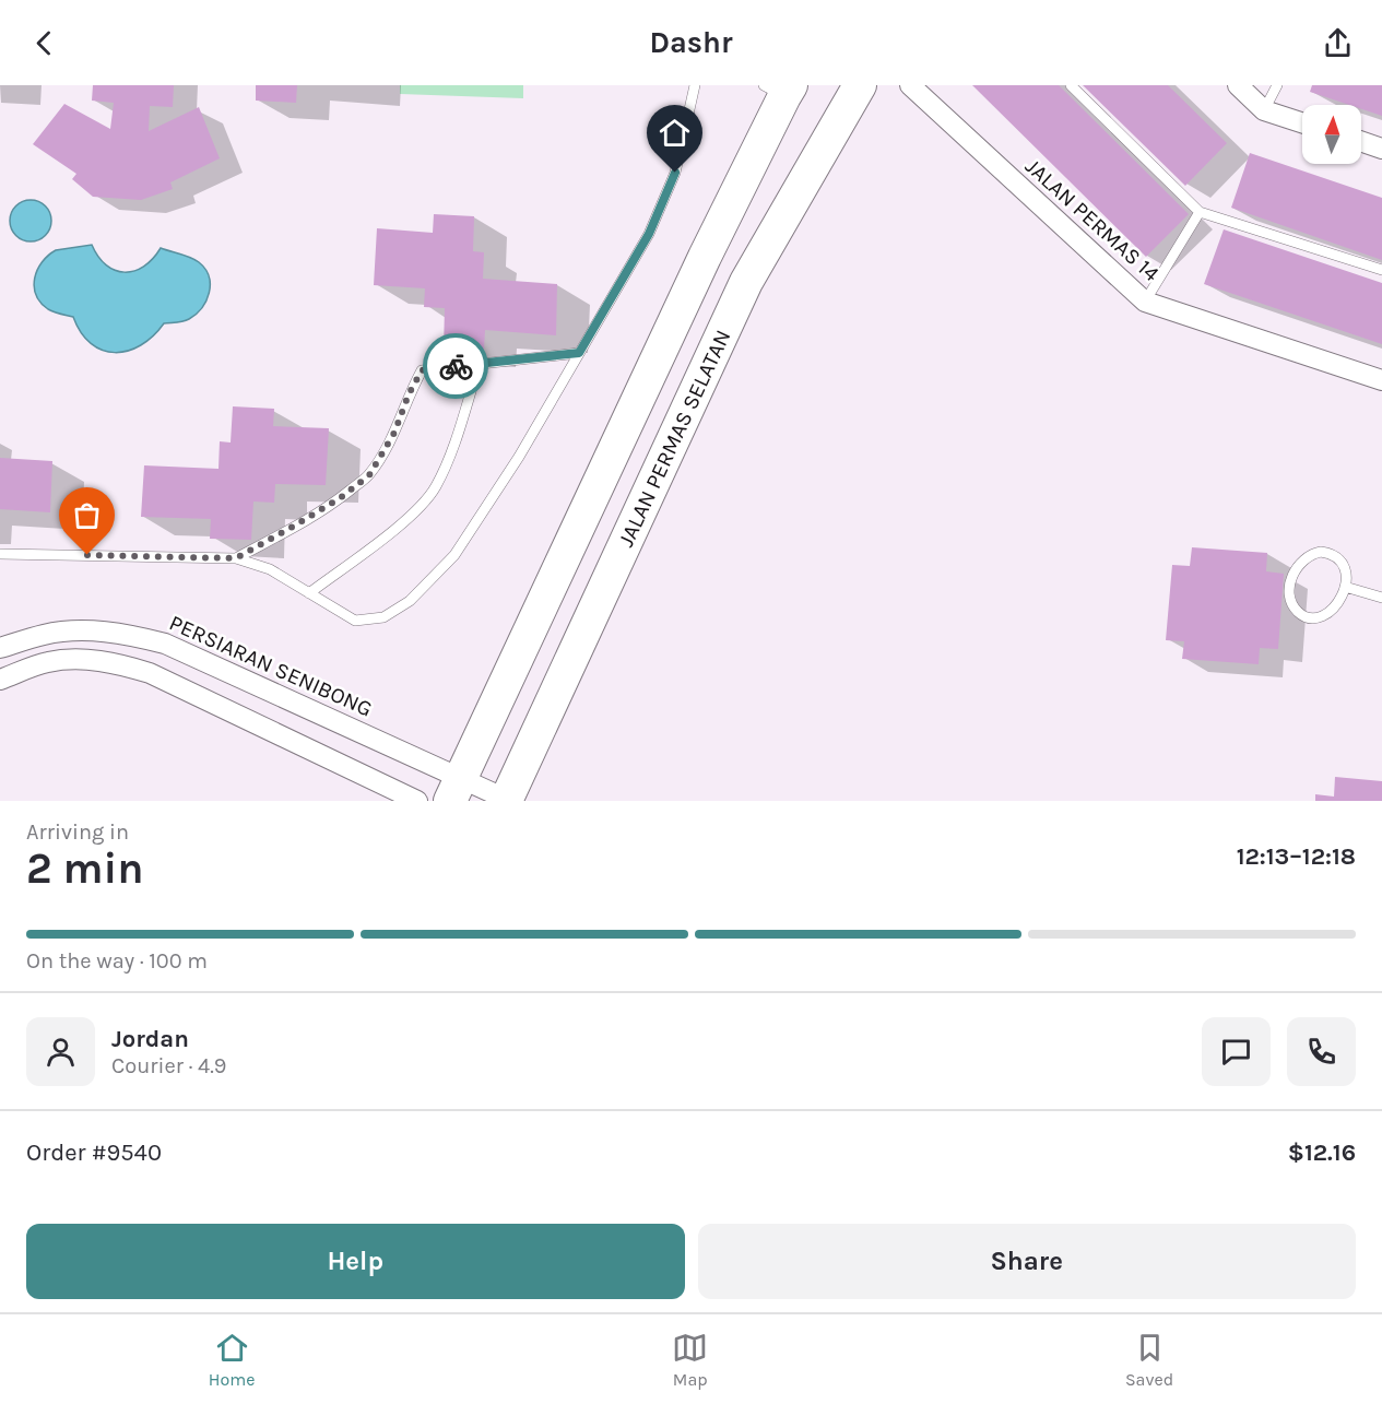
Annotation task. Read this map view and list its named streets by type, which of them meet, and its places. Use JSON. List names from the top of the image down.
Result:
{
  "streets": {
    "main road": ["JALAN PERMAS SELATAN"],
    "street": ["JALAN PERMAS 14", "PERSIARAN SENIBONG"]
  },
  "crossings": [
    ["JALAN PERMAS SELATAN", "PERSIARAN SENIBONG"]
  ],
  "north": "top",
  "page": {
    "header": "Dashr",
    "heading": ["2 min", "Arriving in", "12:13–12:18"],
    "panel": [
      "Jordan",
      "Courier · 4.9",
      "Order #9540",
      "$12.16"
    ],
    "bar": "On the way · 100 m",
    "buttons": ["Help", "Share"],
    "tabs": ["Home", "Map", "Saved"]
  }
}
